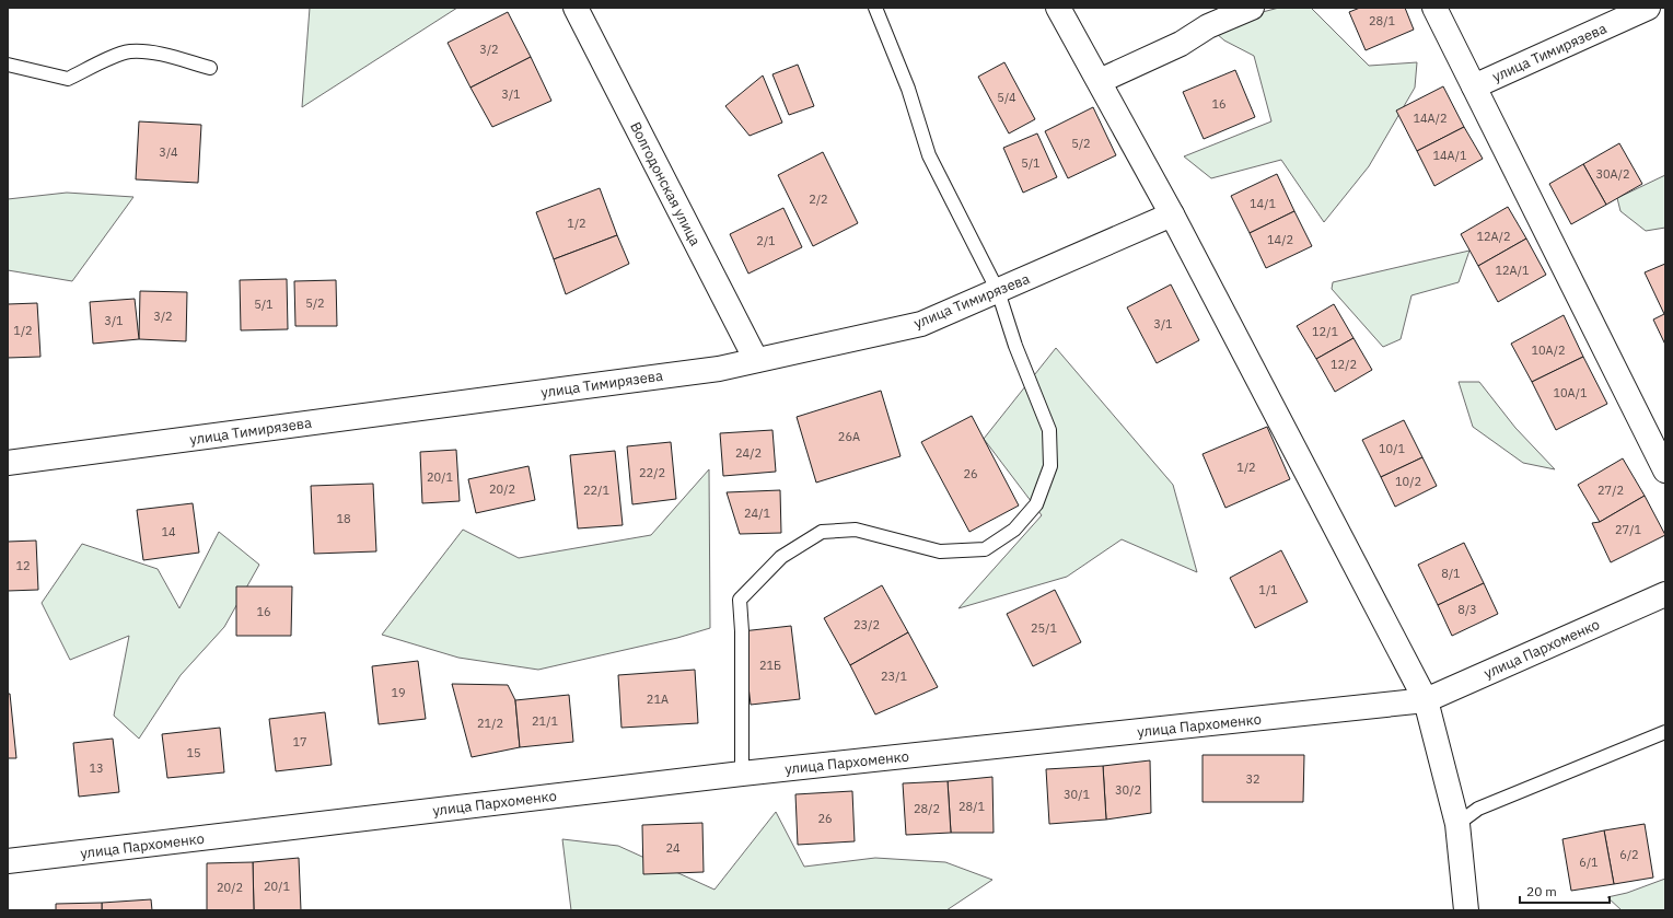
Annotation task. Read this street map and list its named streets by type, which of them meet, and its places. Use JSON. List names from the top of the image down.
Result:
{
  "streets": {
    "street": ["улица Тимирязева", "Волгодонская улица", "улица Пархоменко"]
  },
  "crossings": [
    ["улица Тимирязева", "Волгодонская улица"]
  ],
  "house_numbers": [
    "28/1",
    "3/2",
    "3/1",
    "5/4",
    "16",
    "14А/2",
    "5/2",
    "3/4",
    "14А/1",
    "5/1",
    "30А/2",
    "2/2",
    "14/1",
    "1/2",
    "12А/2",
    "14/2",
    "2/1",
    "12А/1",
    "5/2",
    "5/1",
    "3/2",
    "3/1",
    "3/1",
    "1/2",
    "12/1",
    "10А/2",
    "12/2",
    "10А/1",
    "26А",
    "10/1",
    "24/2",
    "1/2",
    "22/2",
    "26",
    "20/1",
    "10/2",
    "20/2",
    "22/1",
    "27/2",
    "24/1",
    "18",
    "27/1",
    "14",
    "12",
    "8/1",
    "1/1",
    "8/3",
    "16",
    "23/2",
    "25/1",
    "21Б",
    "23/1",
    "19",
    "21А",
    "21/1",
    "21/2",
    "17",
    "15",
    "13",
    "32",
    "30/2",
    "30/1",
    "28/1",
    "28/2",
    "26",
    "24",
    "6/2",
    "6/1",
    "20/1",
    "20/2"
  ],
  "scale_bar": "20 m"
}
